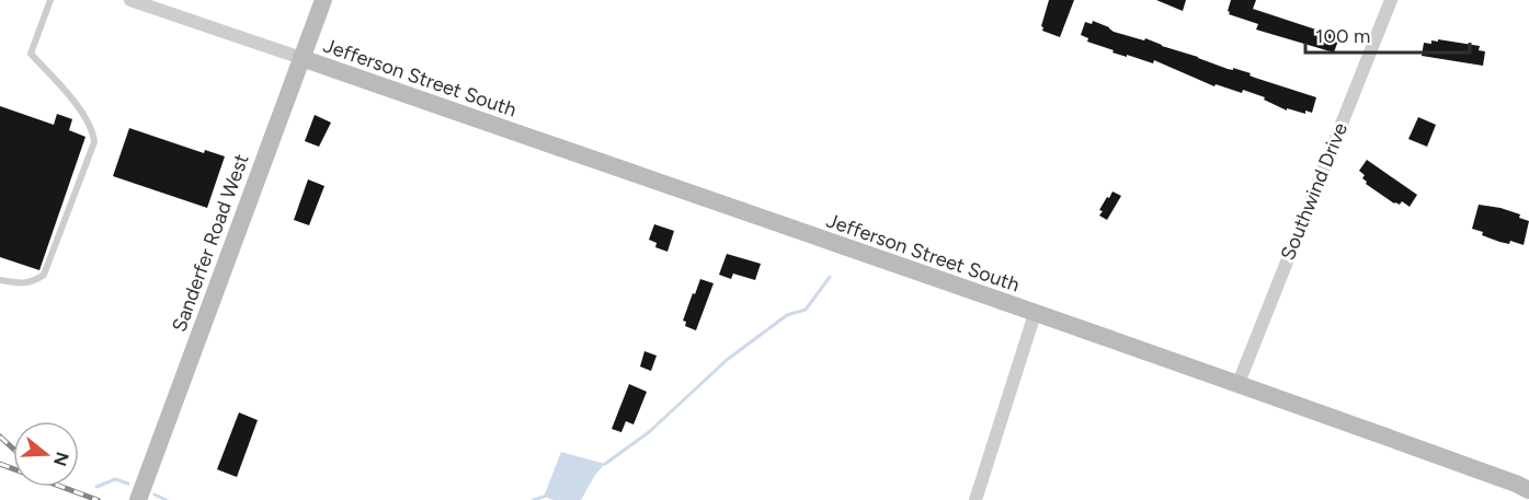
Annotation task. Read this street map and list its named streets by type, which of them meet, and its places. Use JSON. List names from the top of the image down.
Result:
{
  "streets": {
    "street": ["Jefferson Street South", "Southwind Drive", "Sanderfer Road West"]
  },
  "crossings": [
    ["Jefferson Street South", "Southwind Drive"],
    ["Jefferson Street South", "Sanderfer Road West"]
  ],
  "scale_bar": "100 m",
  "north": "right"
}
